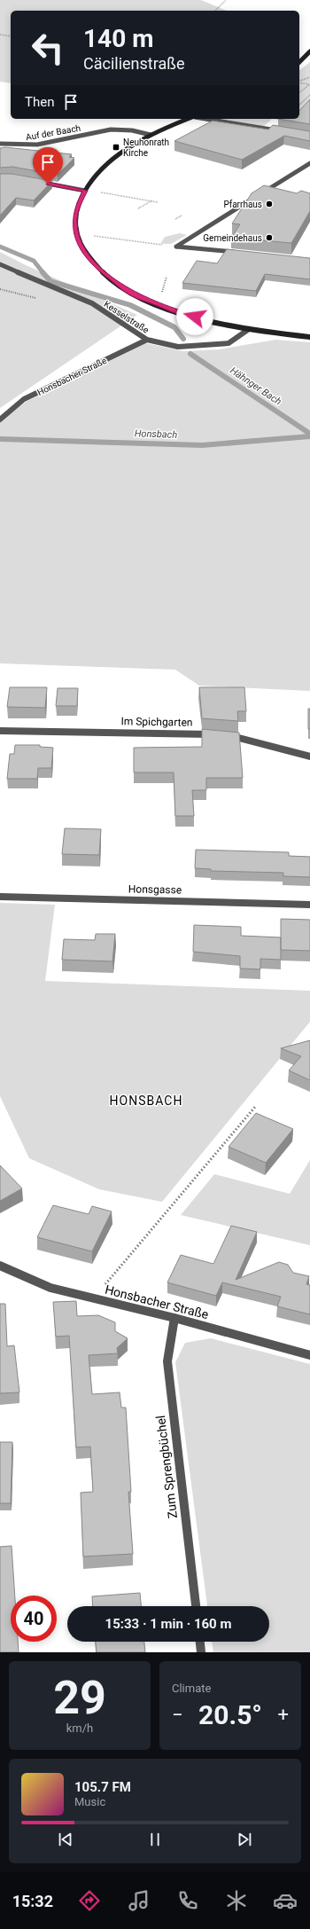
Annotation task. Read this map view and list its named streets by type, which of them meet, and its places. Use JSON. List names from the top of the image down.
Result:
{
  "streets": {
    "street": [
      "Auf der Baach",
      "Kesselstraße",
      "Honsbacher Straße",
      "Im Spichgarten",
      "Honsgasse",
      "Zum Sprengbüchel"
    ]
  },
  "crossings": [
    ["Kesselstraße", "Honsbacher Straße"],
    ["Honsbacher Straße", "Zum Sprengbüchel"]
  ],
  "districts": ["HONSBACH"],
  "water": ["Hähnger Bach", "Honsbach"],
  "places": {
    "transit": ["Neuhonrath Kirche"],
    "other": ["Pfarrhaus", "Gemeindehaus"]
  },
  "page": {
    "turn": ["140 m", "Cäcilienstraße"],
    "then": "Then",
    "limit": "40",
    "trip": "15:33 · 1 min · 160 m",
    "tile": [
      ["29", "km/h"],
      "Climate"
    ],
    "heat": ["−", "20.5°", "+"],
    "song": ["105.7 FM", "Music"],
    "tabs": "15:32"
  }
}
